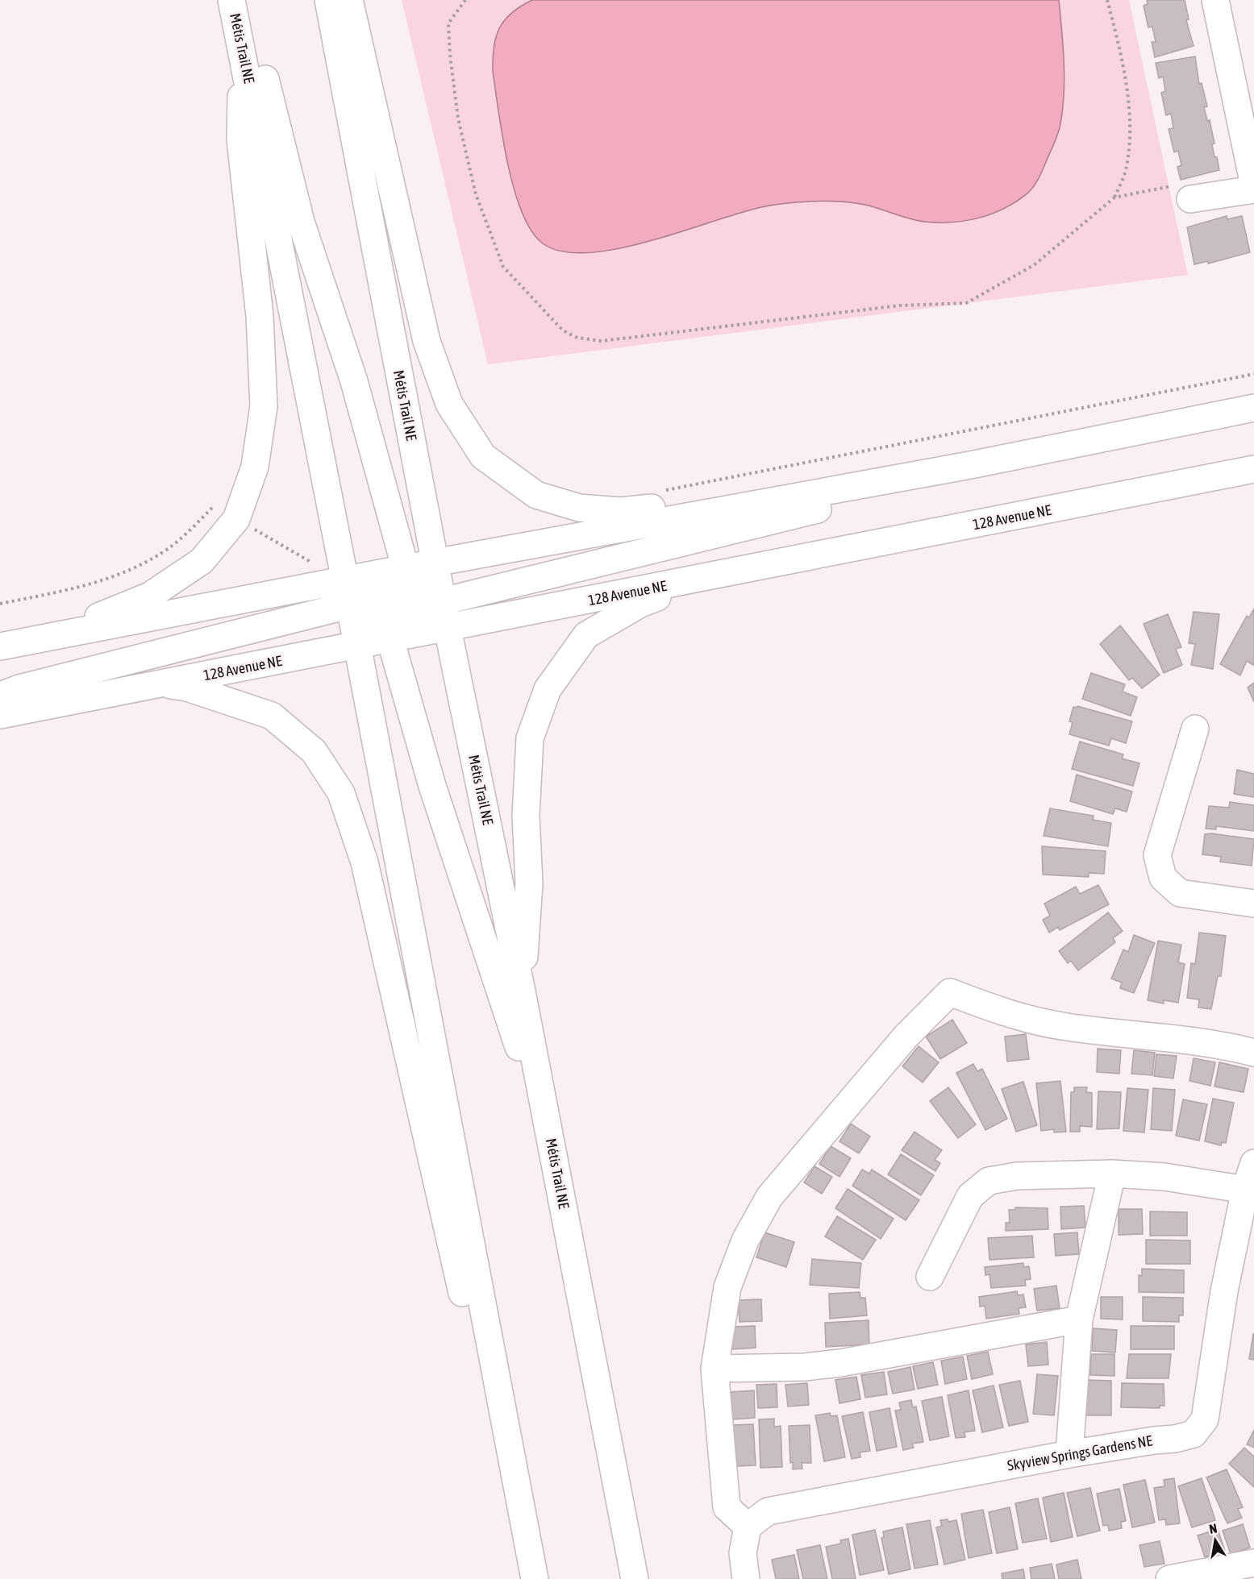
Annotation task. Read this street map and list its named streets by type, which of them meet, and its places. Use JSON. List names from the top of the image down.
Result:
{
  "streets": {
    "main road": ["Métis Trail NE", "128 Avenue NE", "Skyview Springs Gardens NE"]
  },
  "crossings": [
    ["Métis Trail NE", "128 Avenue NE"]
  ],
  "north": "top"
}
